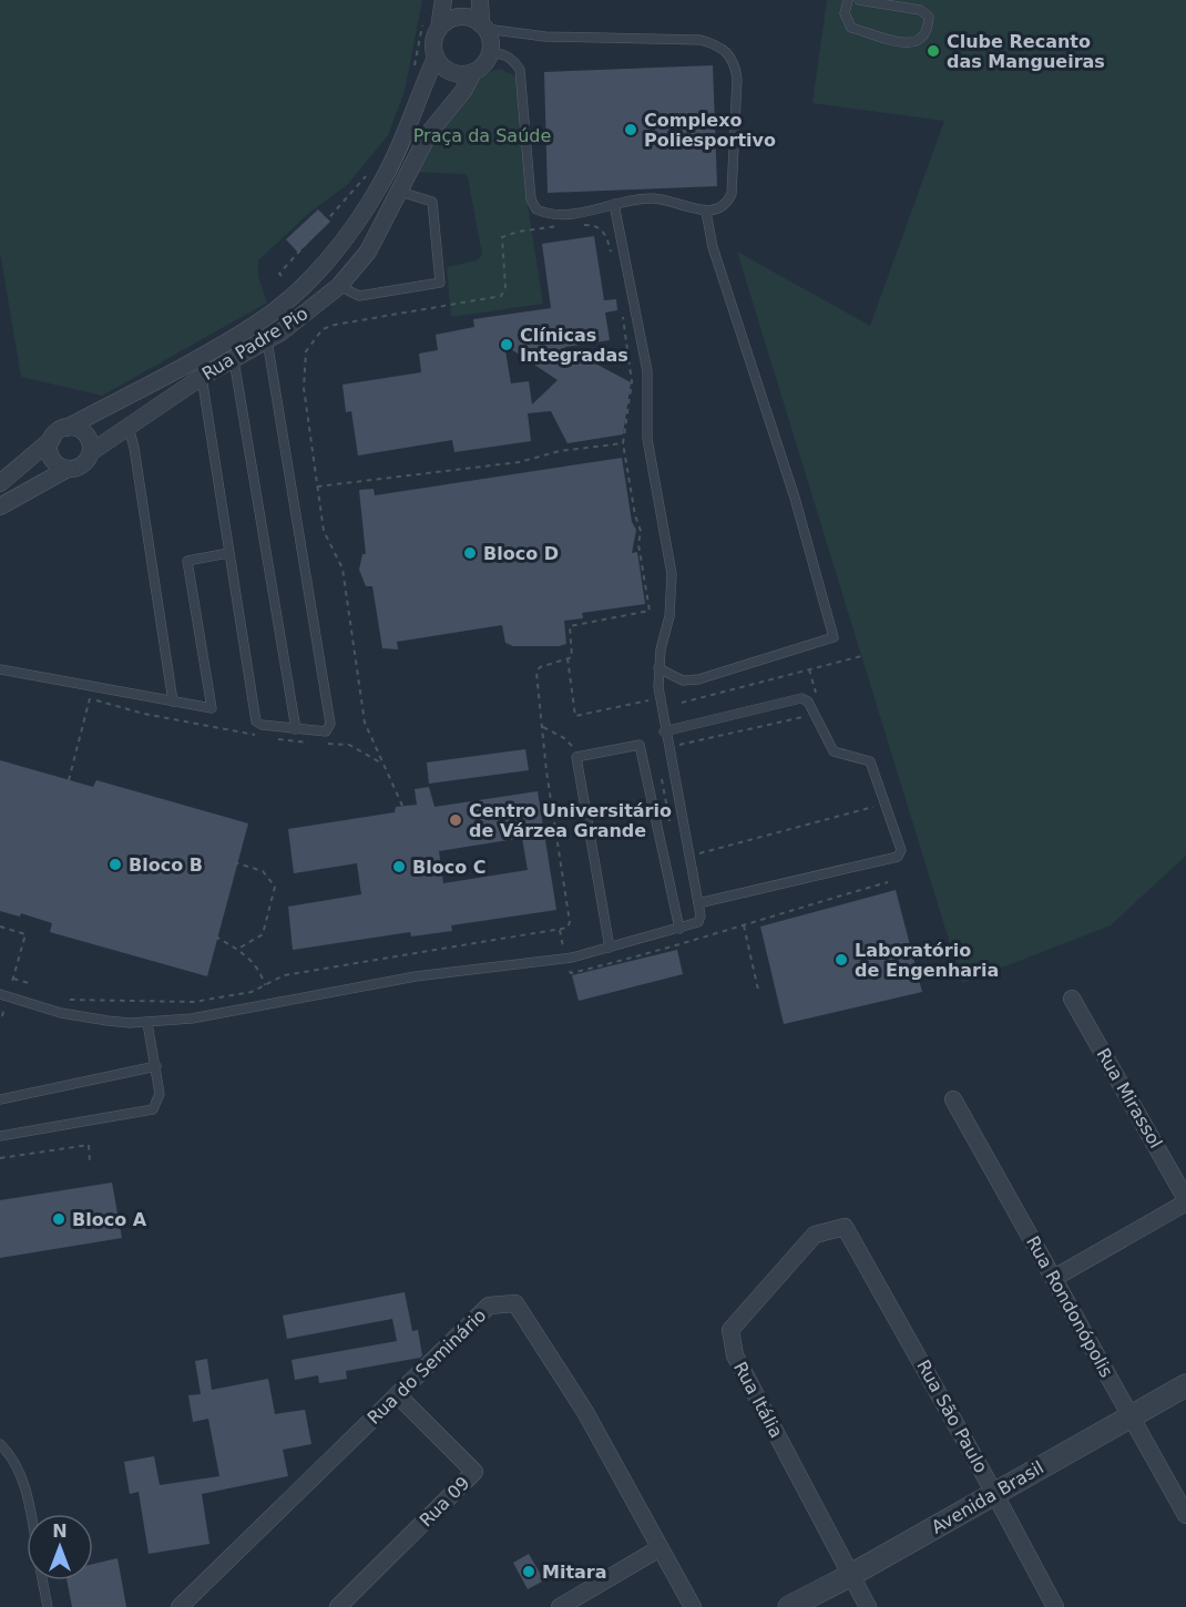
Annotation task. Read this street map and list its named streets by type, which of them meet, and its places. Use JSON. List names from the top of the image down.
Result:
{
  "streets": {
    "street": [
      "Rua Padre Pio",
      "Rua Mirassol",
      "Rua Rondonópolis",
      "Rua do Seminário",
      "Rua Itália",
      "Rua São Paulo",
      "Avenida Brasil",
      "Rua 09"
    ]
  },
  "crossings": [
    ["Rua Rondonópolis", "Avenida Brasil"],
    ["Rua do Seminário", "Rua 09"],
    ["Rua Itália", "Rua São Paulo"],
    ["Rua Itália", "Avenida Brasil"],
    ["Rua São Paulo", "Avenida Brasil"]
  ],
  "parks": ["Praça da Saúde"],
  "places": [
    "Clube Recanto das Mangueiras",
    "Complexo Poliesportivo",
    "Clínicas Integradas",
    "Bloco D",
    "Centro Universitário de Várzea Grande",
    "Bloco B",
    "Bloco C",
    "Laboratório de Engenharia",
    "Bloco A",
    "Mitara"
  ],
  "north": "top"
}
